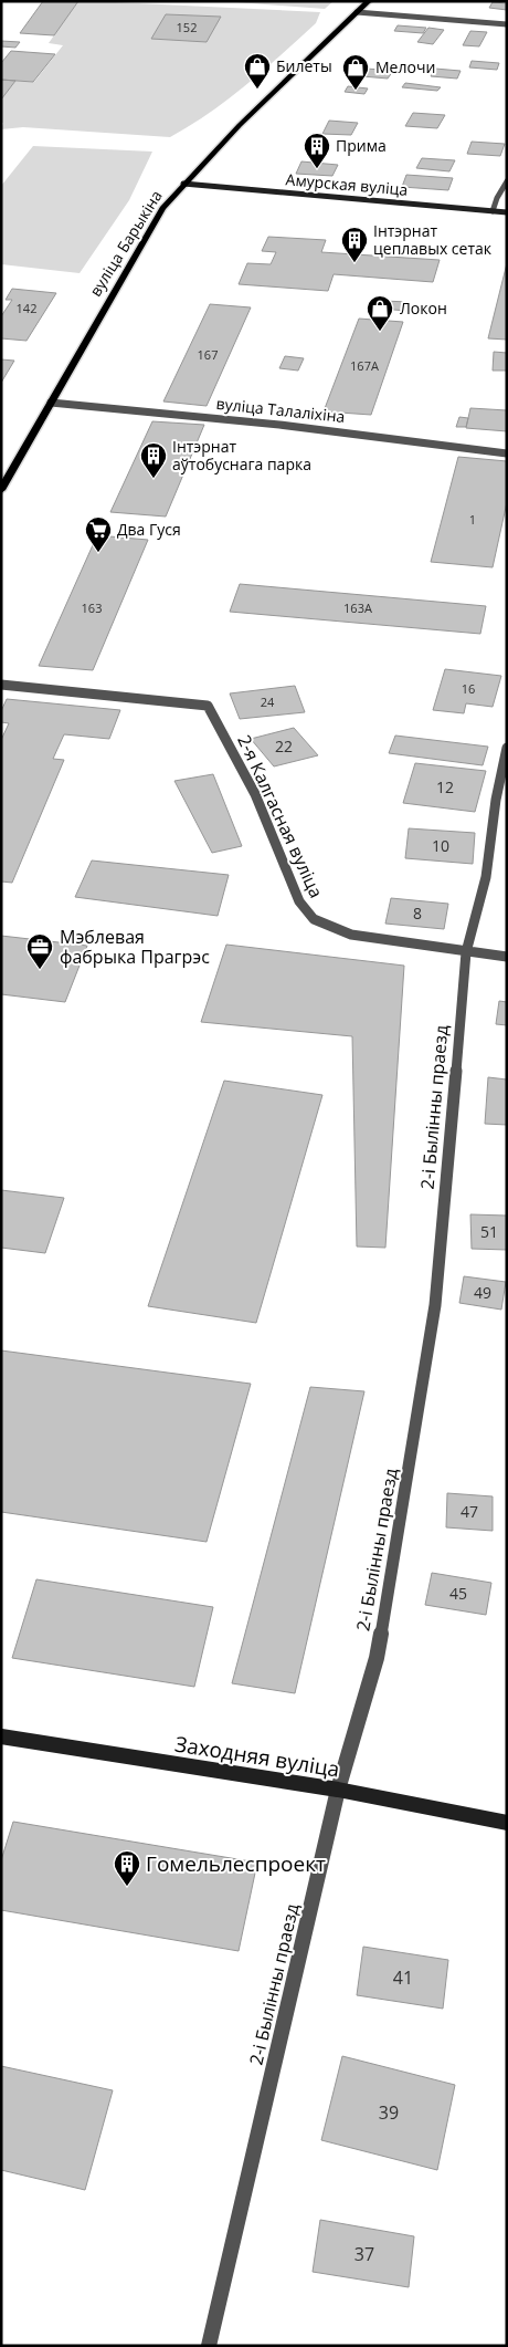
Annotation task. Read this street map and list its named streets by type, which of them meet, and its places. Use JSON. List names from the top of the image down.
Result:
{
  "streets": {
    "main road": ["вуліца Барыкіна"],
    "street": [
      "Амурская вуліца",
      "вуліца Талаліхіна",
      "2-я Калгасная вуліца",
      "2-і Былінны праезд",
      "Заходняя вуліца"
    ]
  },
  "crossings": [
    ["Амурская вуліца", "вуліца Барыкіна"],
    ["вуліца Барыкіна", "вуліца Талаліхіна"],
    ["2-я Калгасная вуліца", "2-і Былінны праезд"],
    ["2-і Былінны праезд", "Заходняя вуліца"]
  ],
  "places": {
    "shop": ["Билеты", "Мелочи", "Локон"],
    "building": [
      "Прима",
      "Інтэрнат цеплавых сетак",
      "Інтэрнат аўтобуснага парка",
      "Гомельлеспроект"
    ],
    "supermarket": ["Два Гуся"],
    "office": ["Мэблевая фабрыка Прагрэс"]
  },
  "house_numbers": [
    "152",
    "142",
    "167",
    "167А",
    "1",
    "163",
    "163А",
    "16",
    "24",
    "22",
    "12",
    "10",
    "8",
    "51",
    "49",
    "47",
    "45",
    "41",
    "39",
    "37"
  ]
}
